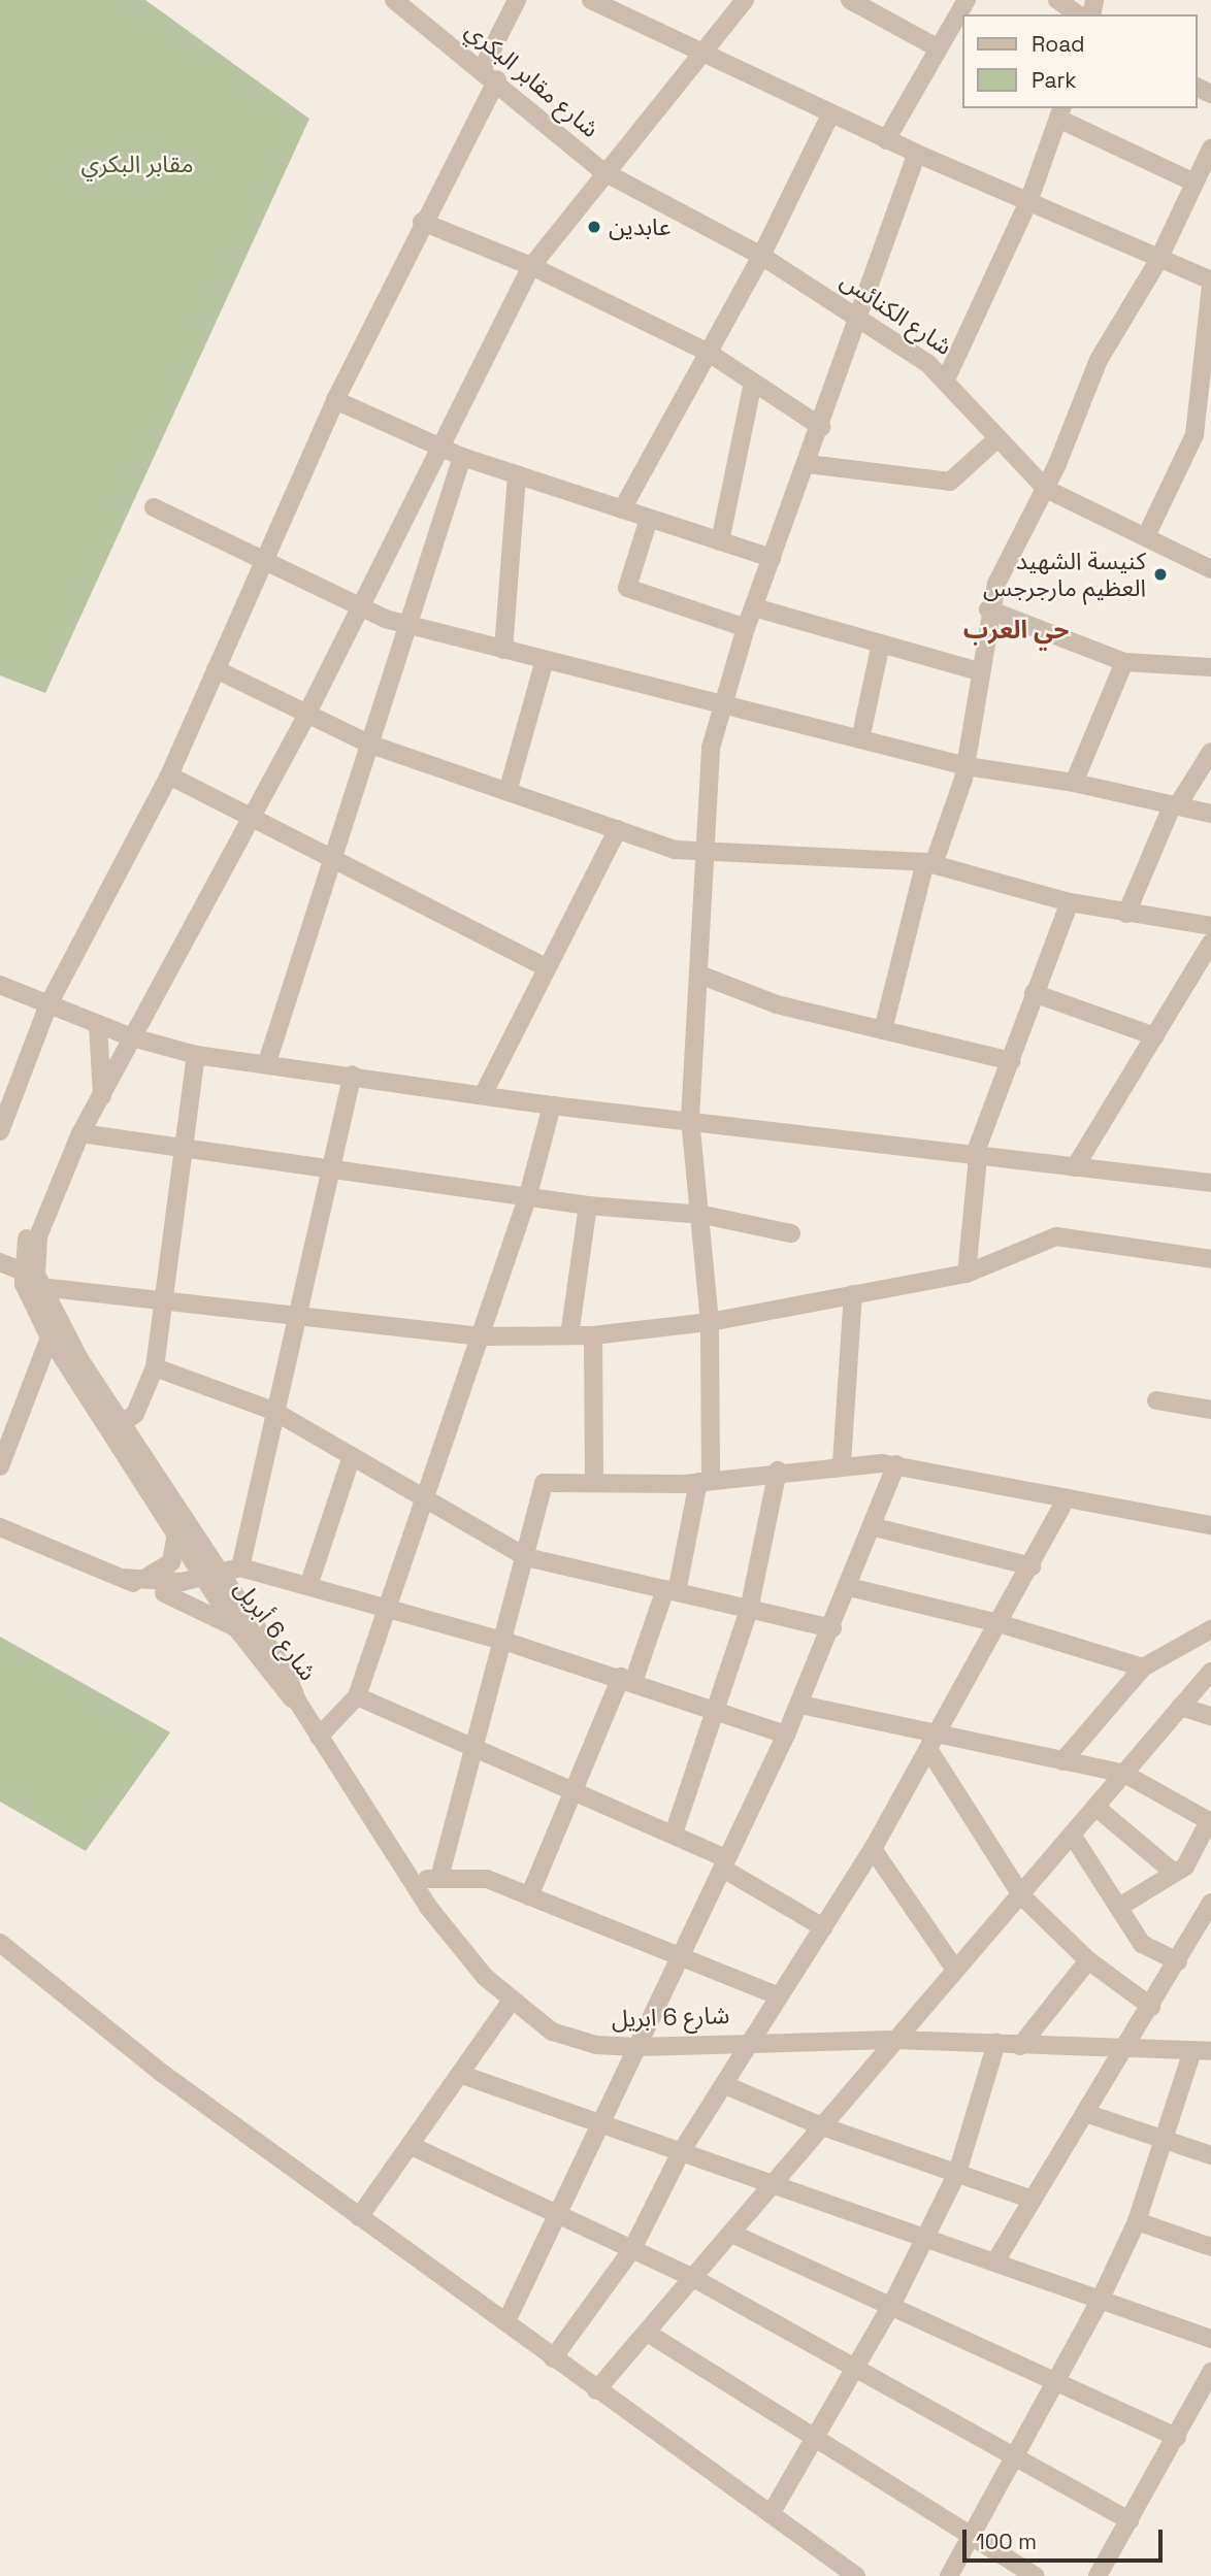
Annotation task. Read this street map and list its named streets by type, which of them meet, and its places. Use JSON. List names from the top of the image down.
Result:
{
  "streets": {
    "street": [
      "شارع مقابر البكري",
      "شارع الكنائس",
      "شارع 6 أبريل",
      "شارع 6 ابريل"
    ]
  },
  "crossings": [
    ["شارع مقابر البكري", "شارع الكنائس"],
    ["شارع مقابر البكري", "شارع 6 أبريل"],
    ["شارع الكنائس", "شارع 6 أبريل"],
    ["شارع 6 أبريل", "شارع 6 ابريل"]
  ],
  "districts": ["حي العرب"],
  "parks": ["مقابر البكري"],
  "places": ["عابدين", "كنيسة الشهيد العظيم مارجرجس"],
  "legend": ["Road", "Park"],
  "scale_bar": "100 m"
}
